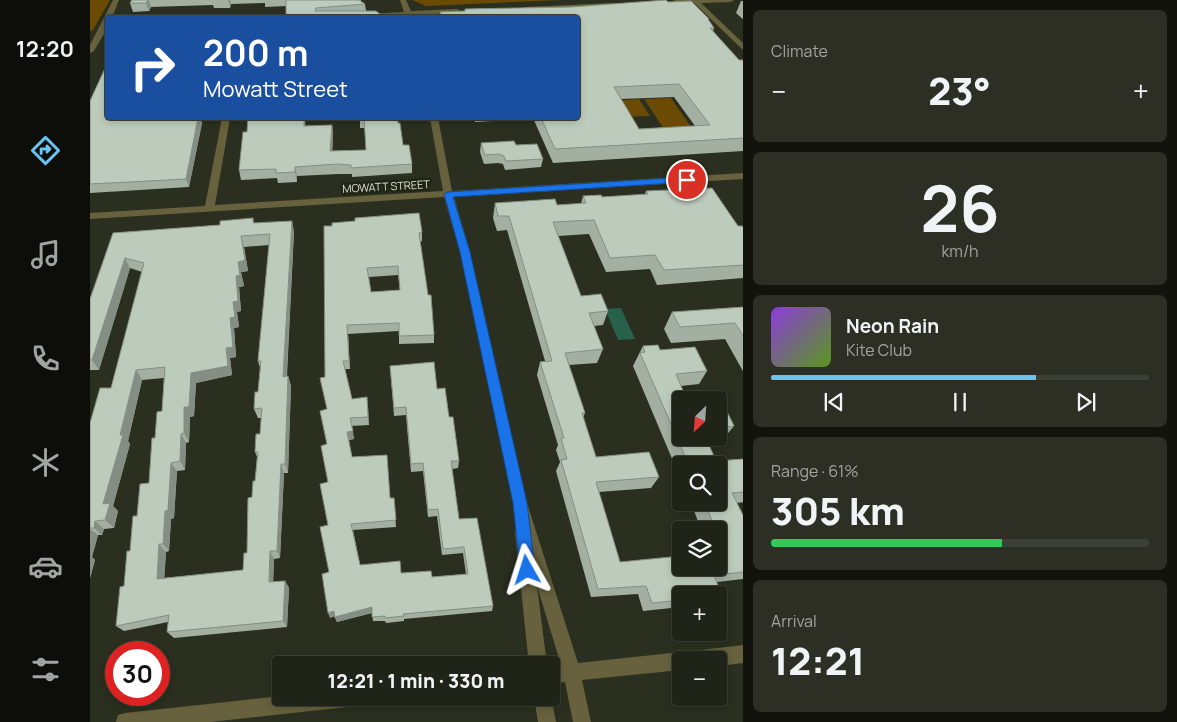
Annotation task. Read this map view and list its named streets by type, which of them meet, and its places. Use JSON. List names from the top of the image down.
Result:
{
  "streets": {
    "street": ["MOWATT STREET"]
  },
  "north": "bottom left",
  "page": {
    "tabs": "12:20",
    "tile": [
      "Climate",
      ["26", "km/h"],
      ["Range · 61%", "305 km"],
      ["Arrival", "12:21"]
    ],
    "turn": ["200 m", "Mowatt Street"],
    "heat": ["−", "23°", "+"],
    "song": ["Neon Rain", "Kite Club"],
    "map_buttons": ["+", "−"],
    "limit": "30",
    "trip": "12:21 · 1 min · 330 m"
  }
}
